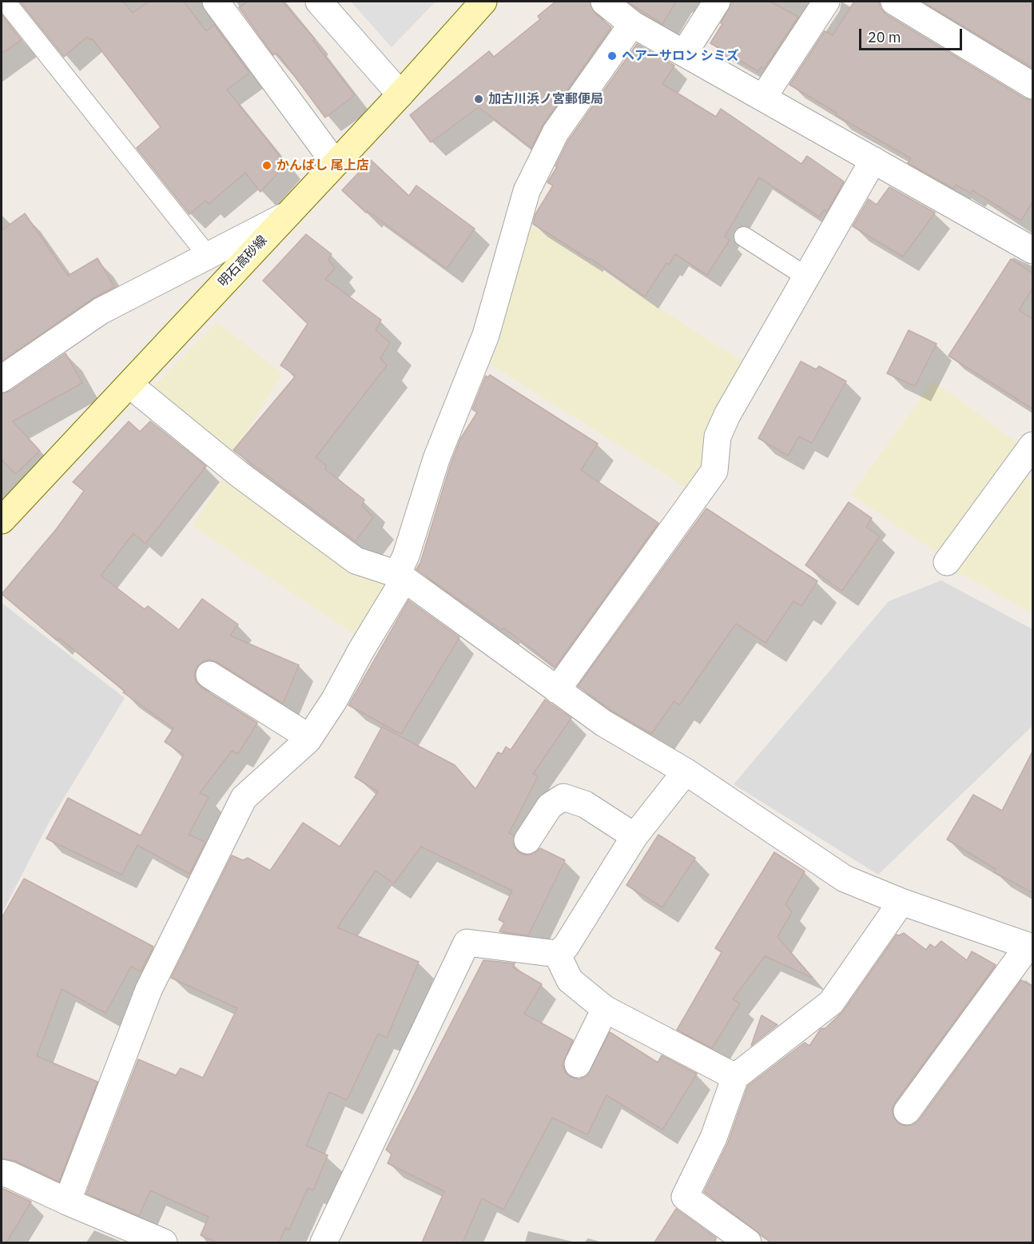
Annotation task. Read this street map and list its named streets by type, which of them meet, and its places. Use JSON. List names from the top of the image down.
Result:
{
  "streets": {
    "main road": ["明石高砂線"]
  },
  "places": ["ヘアーサロン シミズ", "加古川浜ノ宮郵便局", "かんばし 尾上店"],
  "scale_bar": "20 m"
}
